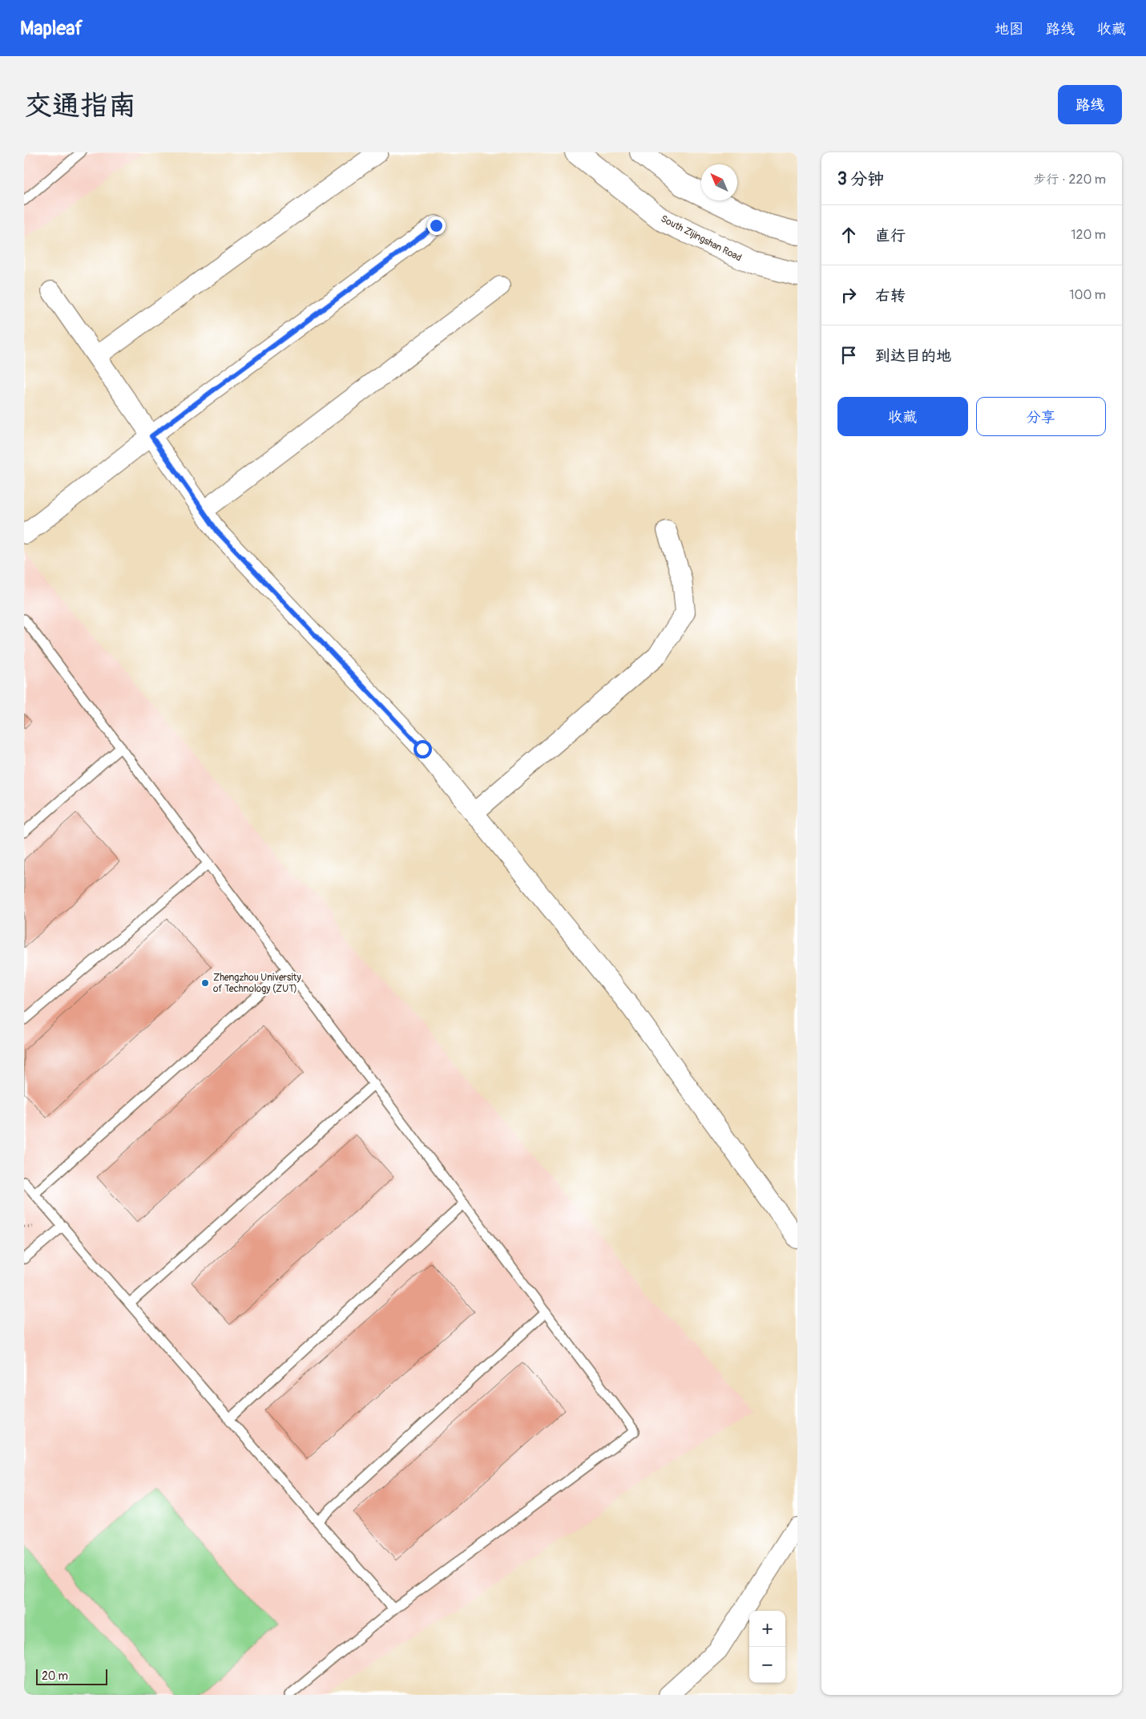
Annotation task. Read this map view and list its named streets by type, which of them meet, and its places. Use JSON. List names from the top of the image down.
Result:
{
  "streets": {
    "main road": ["South Zijingshan Road"]
  },
  "places": ["Zhengzhou University of Technology (ZUT)"],
  "scale_bar": "20 m",
  "north": "top left",
  "page": {
    "header": "Mapleaf",
    "nav": ["地图", "路线", "收藏"],
    "buttons": [
      "路线",
      ["收藏", "分享"]
    ],
    "title": "交通指南",
    "heading": ["3 分钟", "步行 · 220 m"],
    "list": [
      ["直行", "120 m"],
      ["右转", "100 m"],
      "到达目的地"
    ],
    "map_buttons": ["+", "−"],
    "scale": "20 m"
  }
}
